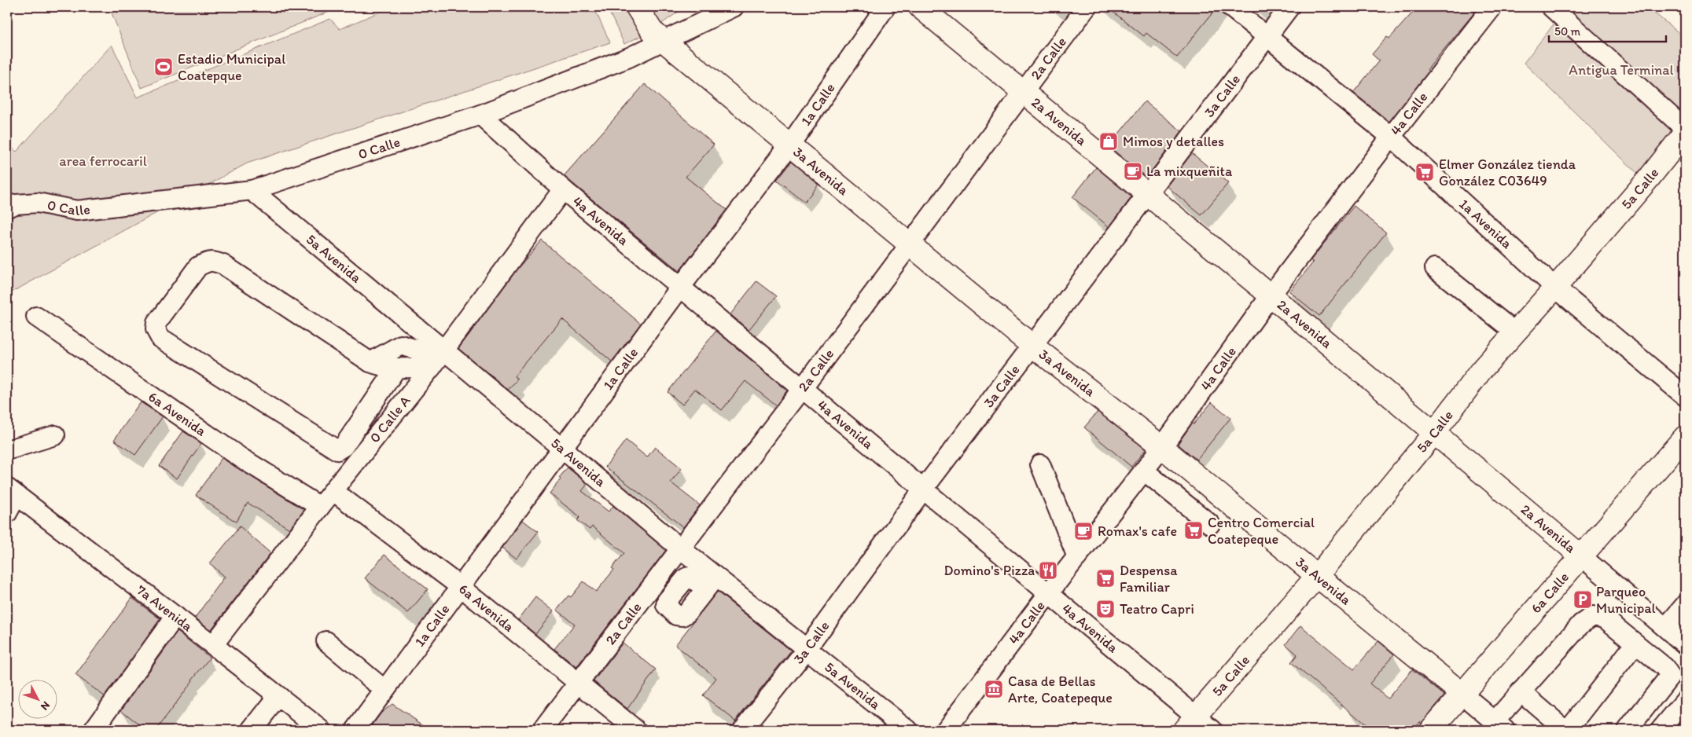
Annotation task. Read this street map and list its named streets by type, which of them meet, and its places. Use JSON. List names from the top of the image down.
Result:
{
  "streets": {
    "main road": [
      "2a Avenida",
      "3a Avenida",
      "5a Calle",
      "6a Calle"
    ],
    "street": [
      "2a Calle",
      "3a Calle",
      "1a Calle",
      "4a Calle",
      "0 Calle",
      "4a Avenida",
      "1a Avenida",
      "5a Avenida",
      "6a Avenida",
      "0 Calle A",
      "7a Avenida"
    ]
  },
  "crossings": [
    ["2a Calle", "2a Avenida"],
    ["2a Calle", "3a Avenida"],
    ["2a Calle", "4a Avenida"],
    ["2a Calle", "5a Avenida"],
    ["2a Calle", "6a Avenida"],
    ["3a Calle", "2a Avenida"],
    ["3a Calle", "3a Avenida"],
    ["3a Calle", "4a Avenida"],
    ["3a Calle", "1a Avenida"],
    ["3a Calle", "5a Avenida"],
    ["1a Calle", "3a Avenida"],
    ["1a Calle", "4a Avenida"],
    ["1a Calle", "5a Avenida"],
    ["1a Calle", "6a Avenida"],
    ["4a Calle", "2a Avenida"],
    ["4a Calle", "3a Avenida"],
    ["4a Calle", "4a Avenida"],
    ["4a Calle", "1a Avenida"],
    ["2a Avenida", "5a Calle"],
    ["2a Avenida", "6a Calle"],
    ["0 Calle", "3a Avenida"],
    ["0 Calle", "4a Avenida"],
    ["0 Calle", "5a Avenida"],
    ["3a Avenida", "5a Calle"],
    ["3a Avenida", "6a Calle"],
    ["5a Calle", "4a Avenida"],
    ["5a Calle", "1a Avenida"],
    ["4a Avenida", "0 Calle A"],
    ["5a Avenida", "0 Calle A"],
    ["6a Avenida", "0 Calle A"],
    ["0 Calle A", "7a Avenida"]
  ],
  "parks": ["Antigua Terminal", "area ferrocaril"],
  "places": {
    "sports": ["Estadio Municipal Coatepque"],
    "shop": ["Mimos y detalles"],
    "cafe": ["La mixqueñita", "Romax's cafe"],
    "supermarket": ["Elmer González tienda González C03649", "Centro Comercial Coatepeque", "Despensa Familiar"],
    "restaurant": ["Domino's Pizza"],
    "parking": ["Parqueo Municipal"],
    "theatre": ["Teatro Capri"],
    "museum": ["Casa de Bellas Arte, Coatepeque"]
  },
  "scale_bar": "50 m",
  "north": "bottom right"
}
